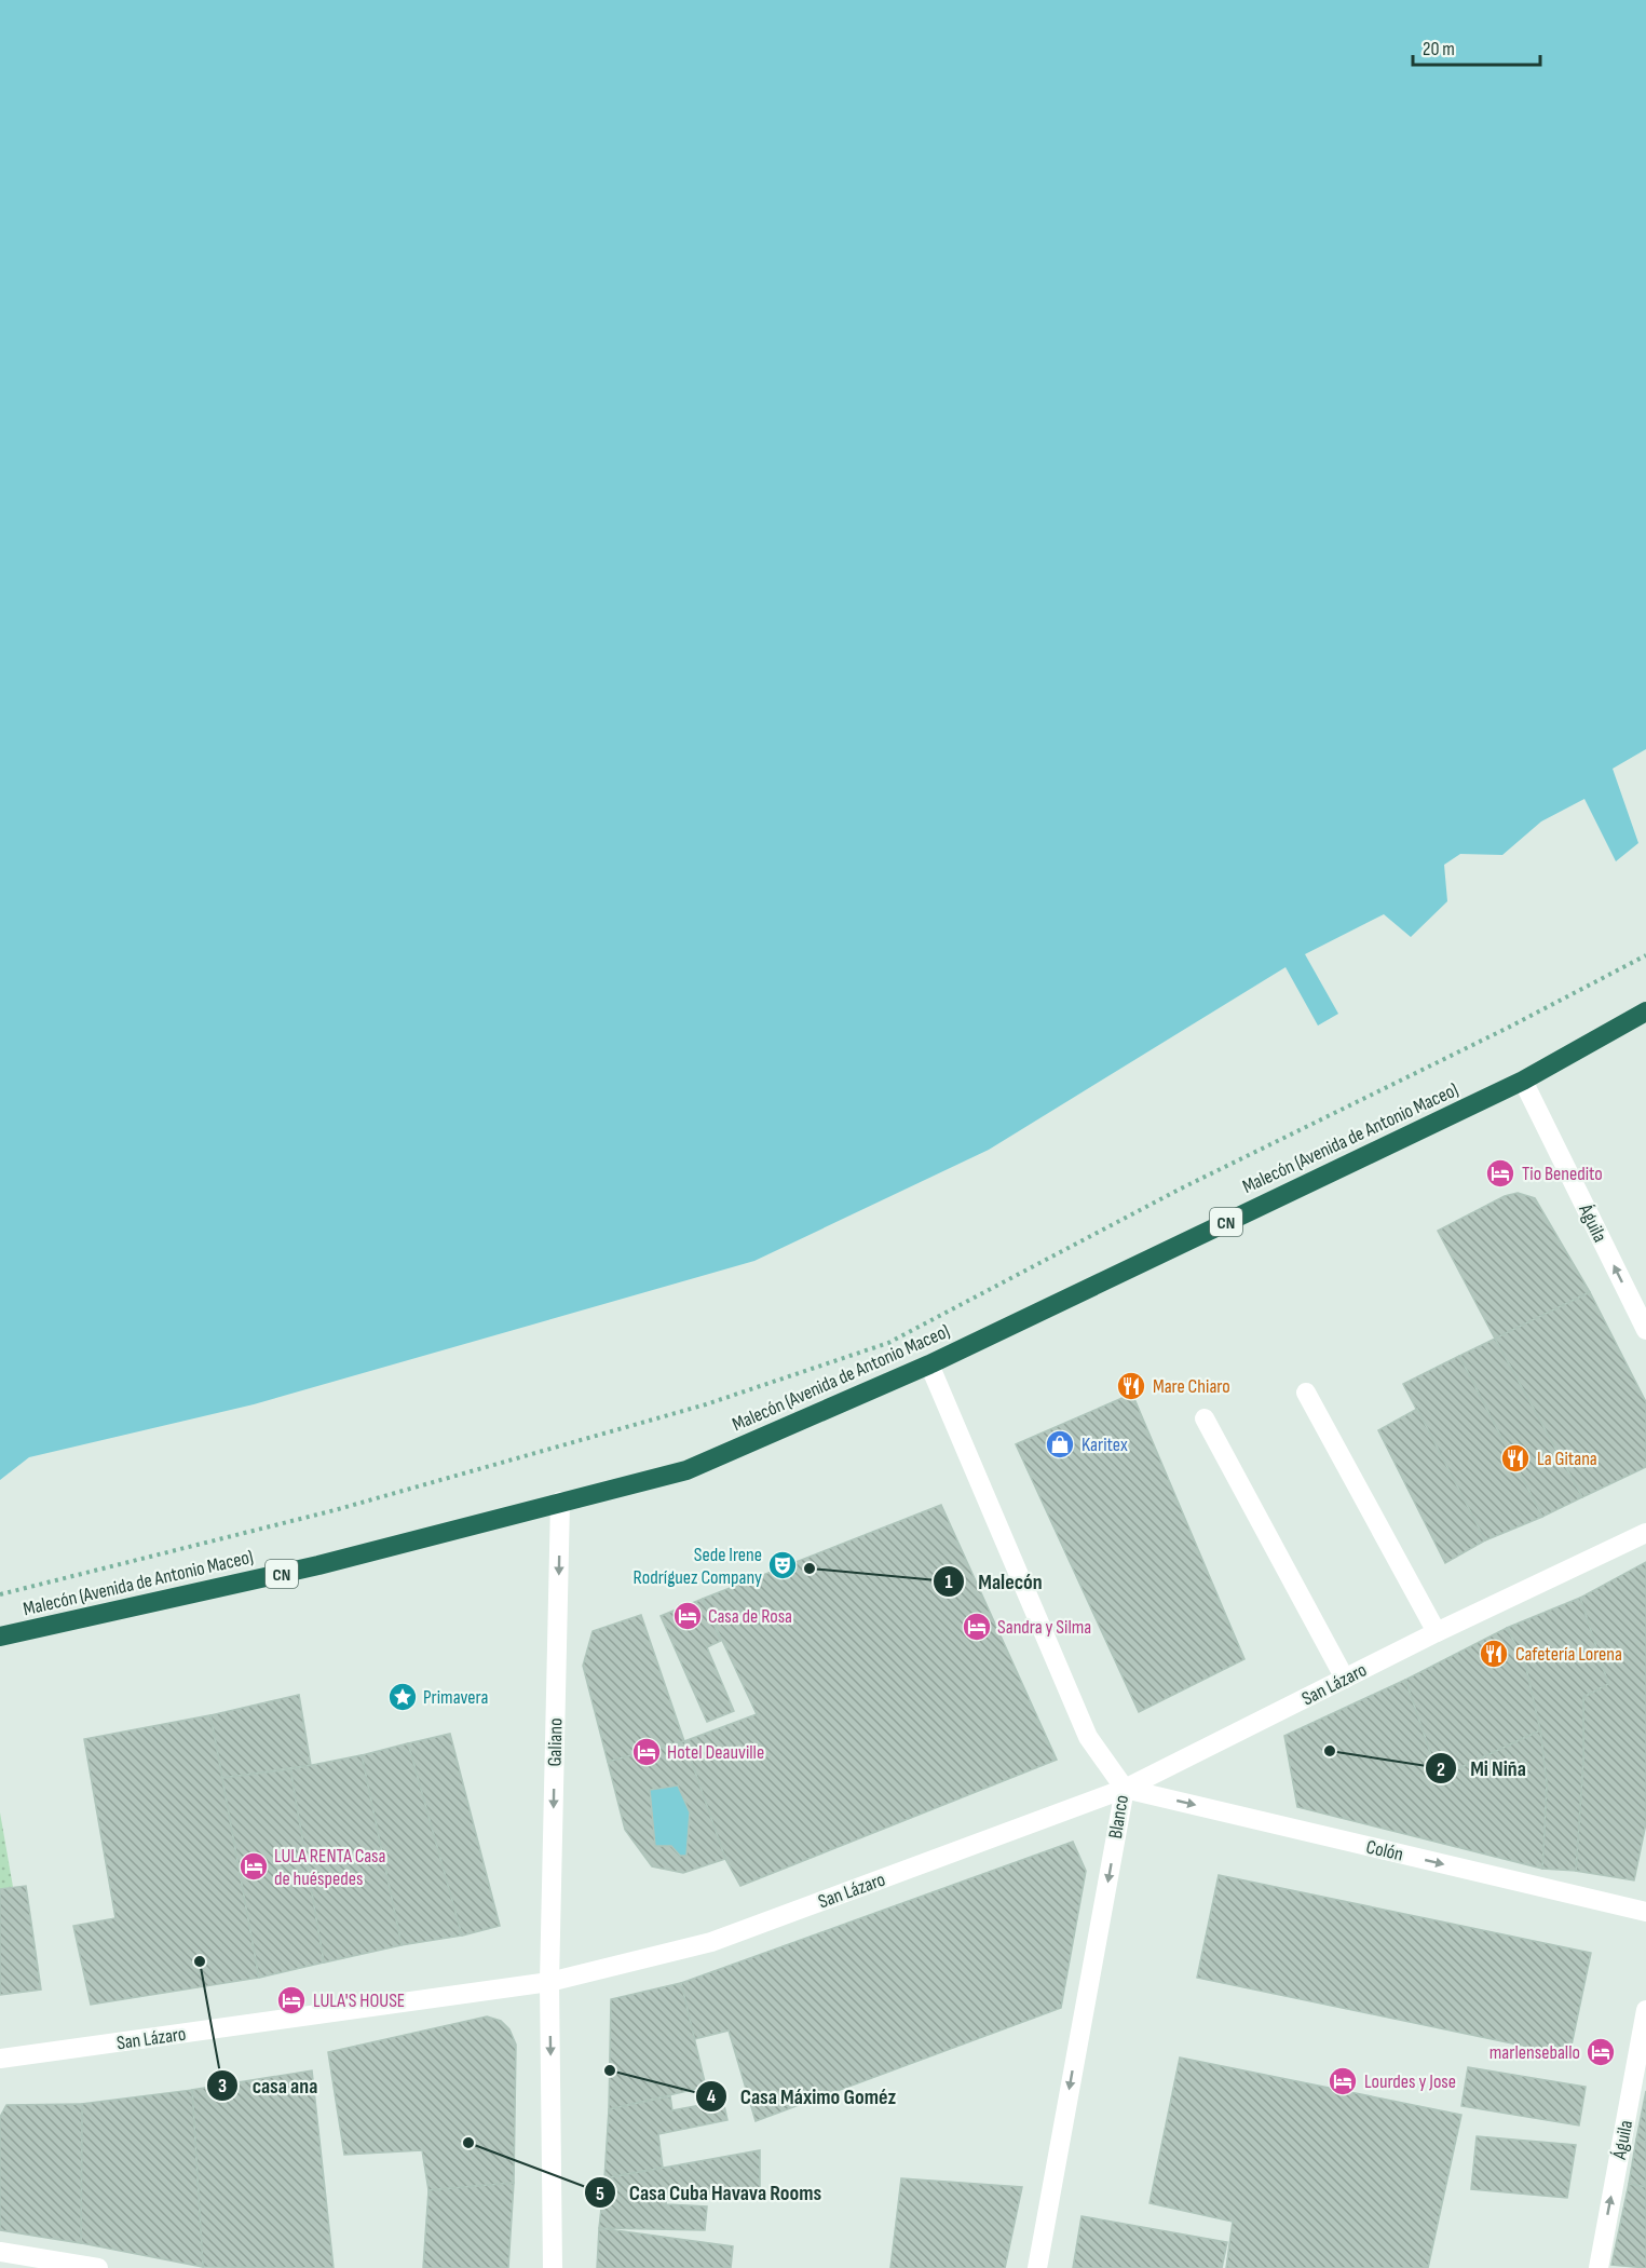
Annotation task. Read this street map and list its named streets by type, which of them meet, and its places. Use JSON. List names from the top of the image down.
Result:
{
  "streets": {
    "highway": ["Malecón (Avenida de Antonio Maceo)", "CN"],
    "main road": [
      "Águila",
      "San Lázaro",
      "Galiano",
      "Blanco",
      "Colón"
    ]
  },
  "crossings": [
    ["Malecón (Avenida de Antonio Maceo)", "Águila"],
    ["Malecón (Avenida de Antonio Maceo)", "Galiano"],
    ["Malecón (Avenida de Antonio Maceo)", "Blanco"],
    ["San Lázaro", "Galiano"],
    ["San Lázaro", "Blanco"],
    ["San Lázaro", "Colón"],
    ["Blanco", "Colón"]
  ],
  "one_way": [
    "Águila",
    "Galiano",
    "Blanco",
    "Colón"
  ],
  "places": {
    "hotel": [
      "Tio Benedito",
      "Casa de Rosa",
      "Sandra y Silma",
      "Hotel Deauville",
      "LULA RENTA Casa de huéspedes",
      "LULA'S HOUSE",
      "marlenseballo",
      "Lourdes y Jose"
    ],
    "restaurant": ["Mare Chiaro", "La Gitana", "Cafetería Lorena"],
    "shop": ["Karitex"],
    "theatre": ["Sede Irene Rodríguez Company"],
    "other": [
      "Malecón",
      "Mi Niña",
      "casa ana",
      "Casa Máximo Goméz",
      "Casa Cuba Havava Rooms"
    ],
    "place": ["Primavera"]
  },
  "scale_bar": "20 m"
}
